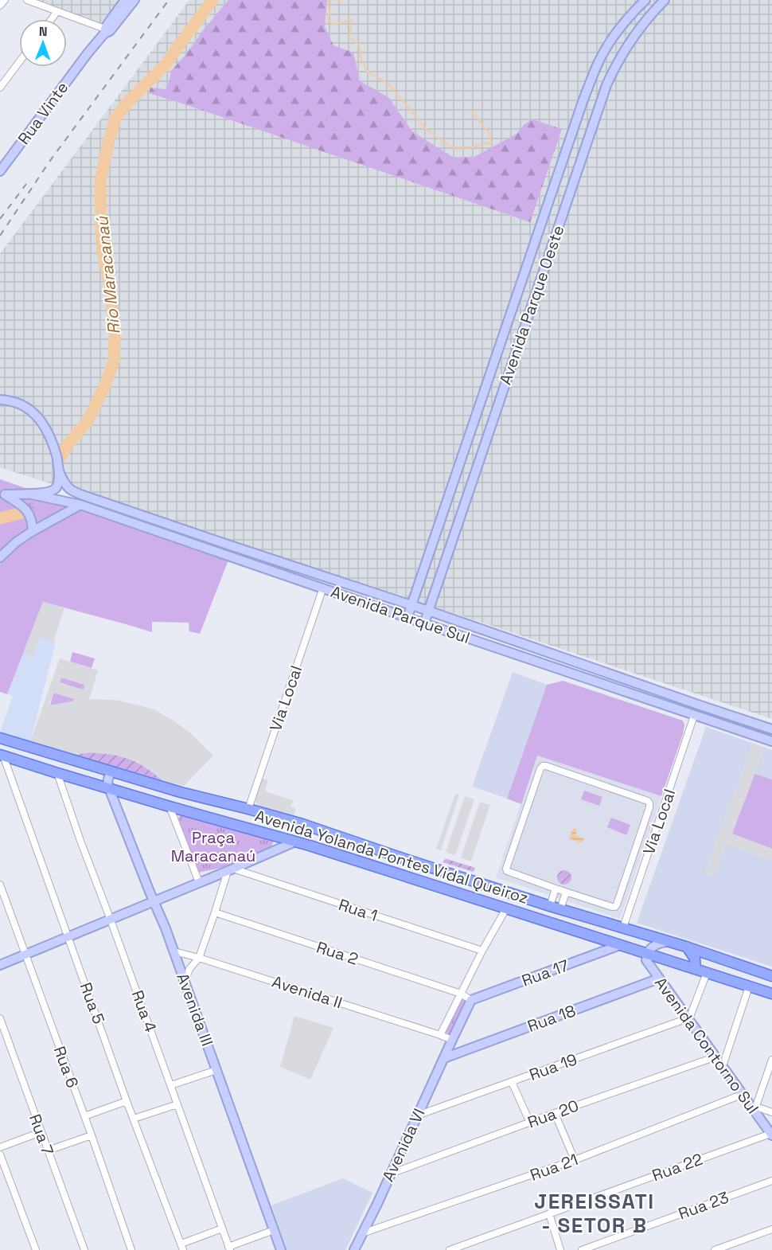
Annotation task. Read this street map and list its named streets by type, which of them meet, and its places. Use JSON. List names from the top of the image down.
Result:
{
  "streets": {
    "main road": ["Avenida Yolanda Pontes Vidal Queiroz"],
    "street": [
      "Rua Vinte",
      "Avenida Parque Oeste",
      "Avenida Parque Sul",
      "Via Local",
      "Rua 1",
      "Rua 2",
      "Rua 17",
      "Avenida II",
      "Rua 5",
      "Avenida III",
      "Rua 4",
      "Rua 18",
      "Avenida Contorno Sul",
      "Rua 6",
      "Rua 19",
      "Rua 20",
      "Rua 7",
      "Avenida VI",
      "Rua 21",
      "Rua 22",
      "Rua 23"
    ]
  },
  "crossings": [
    ["Avenida Parque Oeste", "Avenida Parque Sul"],
    ["Avenida Parque Sul", "Via Local"],
    ["Via Local", "Avenida Yolanda Pontes Vidal Queiroz"],
    ["Avenida Yolanda Pontes Vidal Queiroz", "Rua 17"],
    ["Avenida Yolanda Pontes Vidal Queiroz", "Rua 5"],
    ["Avenida Yolanda Pontes Vidal Queiroz", "Avenida III"],
    ["Avenida Yolanda Pontes Vidal Queiroz", "Rua 4"],
    ["Avenida Yolanda Pontes Vidal Queiroz", "Avenida Contorno Sul"],
    ["Rua 2", "Rua 17"],
    ["Rua 2", "Avenida VI"],
    ["Rua 17", "Avenida VI"],
    ["Avenida II", "Avenida III"],
    ["Avenida II", "Avenida VI"],
    ["Rua 18", "Avenida Contorno Sul"],
    ["Rua 18", "Avenida VI"],
    ["Avenida Contorno Sul", "Rua 19"],
    ["Avenida Contorno Sul", "Rua 20"],
    ["Avenida Contorno Sul", "Rua 21"],
    ["Avenida Contorno Sul", "Rua 22"],
    ["Rua 19", "Avenida VI"],
    ["Rua 20", "Avenida VI"],
    ["Avenida VI", "Rua 21"]
  ],
  "districts": ["JEREISSATI - SETOR B"],
  "water": ["Rio Maracanaú"],
  "parks": ["Praça Maracanaú"],
  "north": "top"
}
